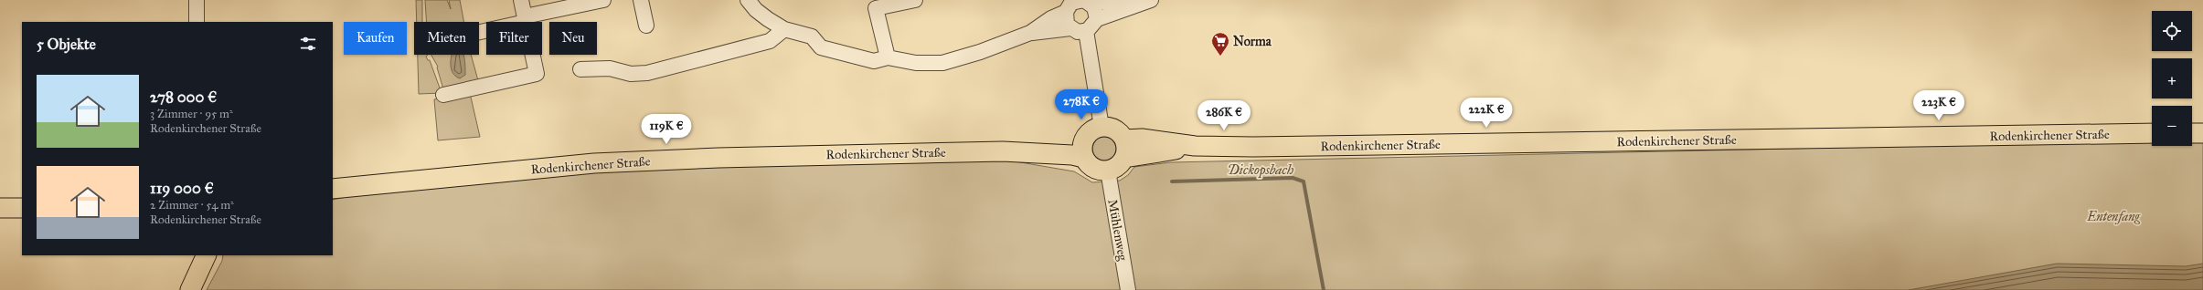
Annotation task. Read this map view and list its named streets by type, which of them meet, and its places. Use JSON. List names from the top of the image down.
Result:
{
  "streets": {
    "main road": ["Rodenkirchener Straße"],
    "street": ["Mühlenweg"]
  },
  "crossings": [
    ["Rodenkirchener Straße", "Mühlenweg"]
  ],
  "water": ["Dickopsbach"],
  "parks": ["Entenfang"],
  "places": {
    "supermarket": ["Norma"]
  },
  "page": {
    "map_buttons": ["+", "−"],
    "chip": [
      "Kaufen",
      "Mieten",
      "Filter",
      "Neu"
    ],
    "heading": "5 Objekte",
    "list": [
      {
        "name": "278 000 €",
        "note": "3 Zimmer · 95 m² · Rodenkirchener Straße"
      },
      {
        "name": "119 000 €",
        "note": "2 Zimmer · 54 m² · Rodenkirchener Straße"
      }
    ],
    "price": [
      "278K €",
      "223K €",
      "222K €",
      "286K €",
      "119K €"
    ]
  }
}
